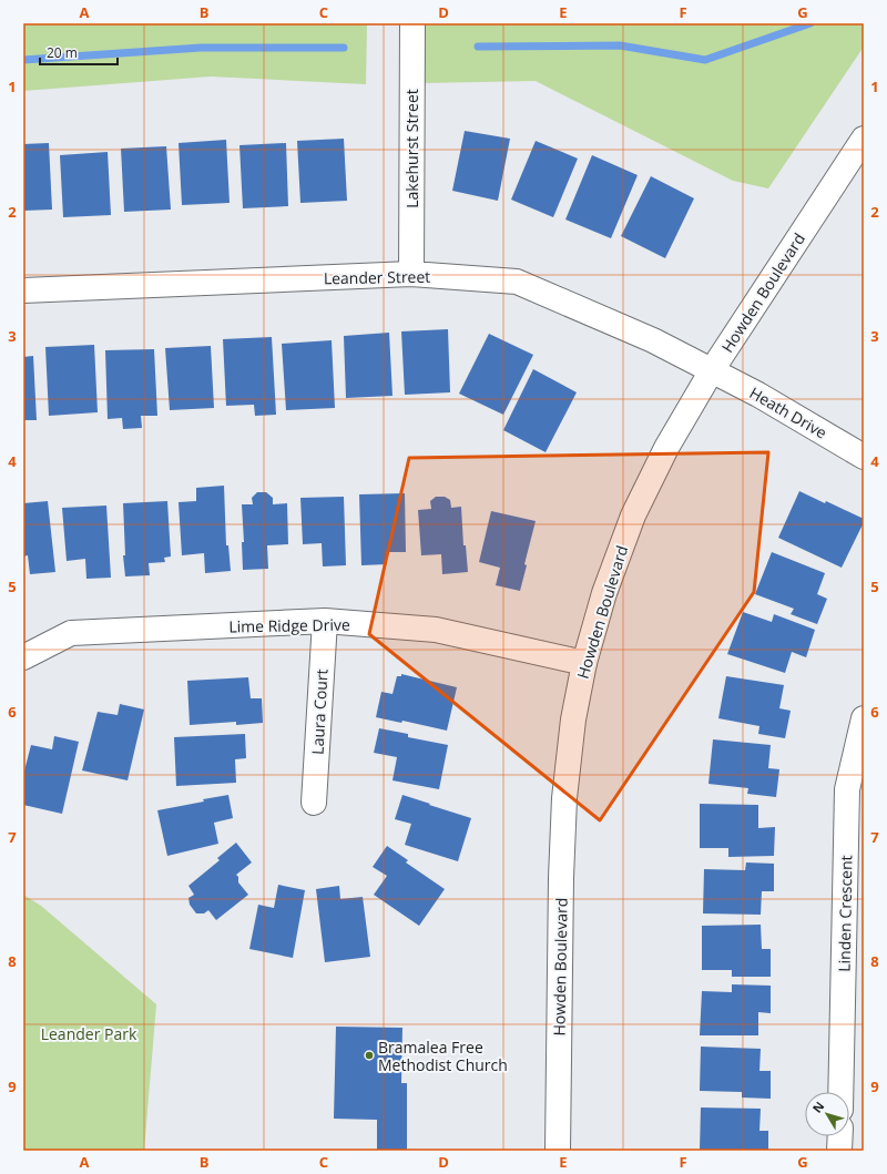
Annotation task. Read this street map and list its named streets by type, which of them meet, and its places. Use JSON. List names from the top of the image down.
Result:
{
  "streets": {
    "street": [
      "Lakehurst Street",
      "Leander Street",
      "Howden Boulevard",
      "Heath Drive",
      "Lime Ridge Drive",
      "Laura Court",
      "Linden Crescent"
    ]
  },
  "crossings": [
    ["Lakehurst Street", "Leander Street"],
    ["Leander Street", "Howden Boulevard"],
    ["Leander Street", "Heath Drive"],
    ["Howden Boulevard", "Heath Drive"],
    ["Howden Boulevard", "Lime Ridge Drive"],
    ["Lime Ridge Drive", "Laura Court"]
  ],
  "parks": ["Leander Park"],
  "places": ["Bramalea Free Methodist Church"],
  "scale_bar": "20 m",
  "north": "top left",
  "grid": {
    "columns": [
      "A",
      "B",
      "C",
      "D",
      "E",
      "F",
      "G"
    ],
    "rows": [
      "1",
      "2",
      "3",
      "4",
      "5",
      "6",
      "7",
      "8",
      "9"
    ]
  }
}
